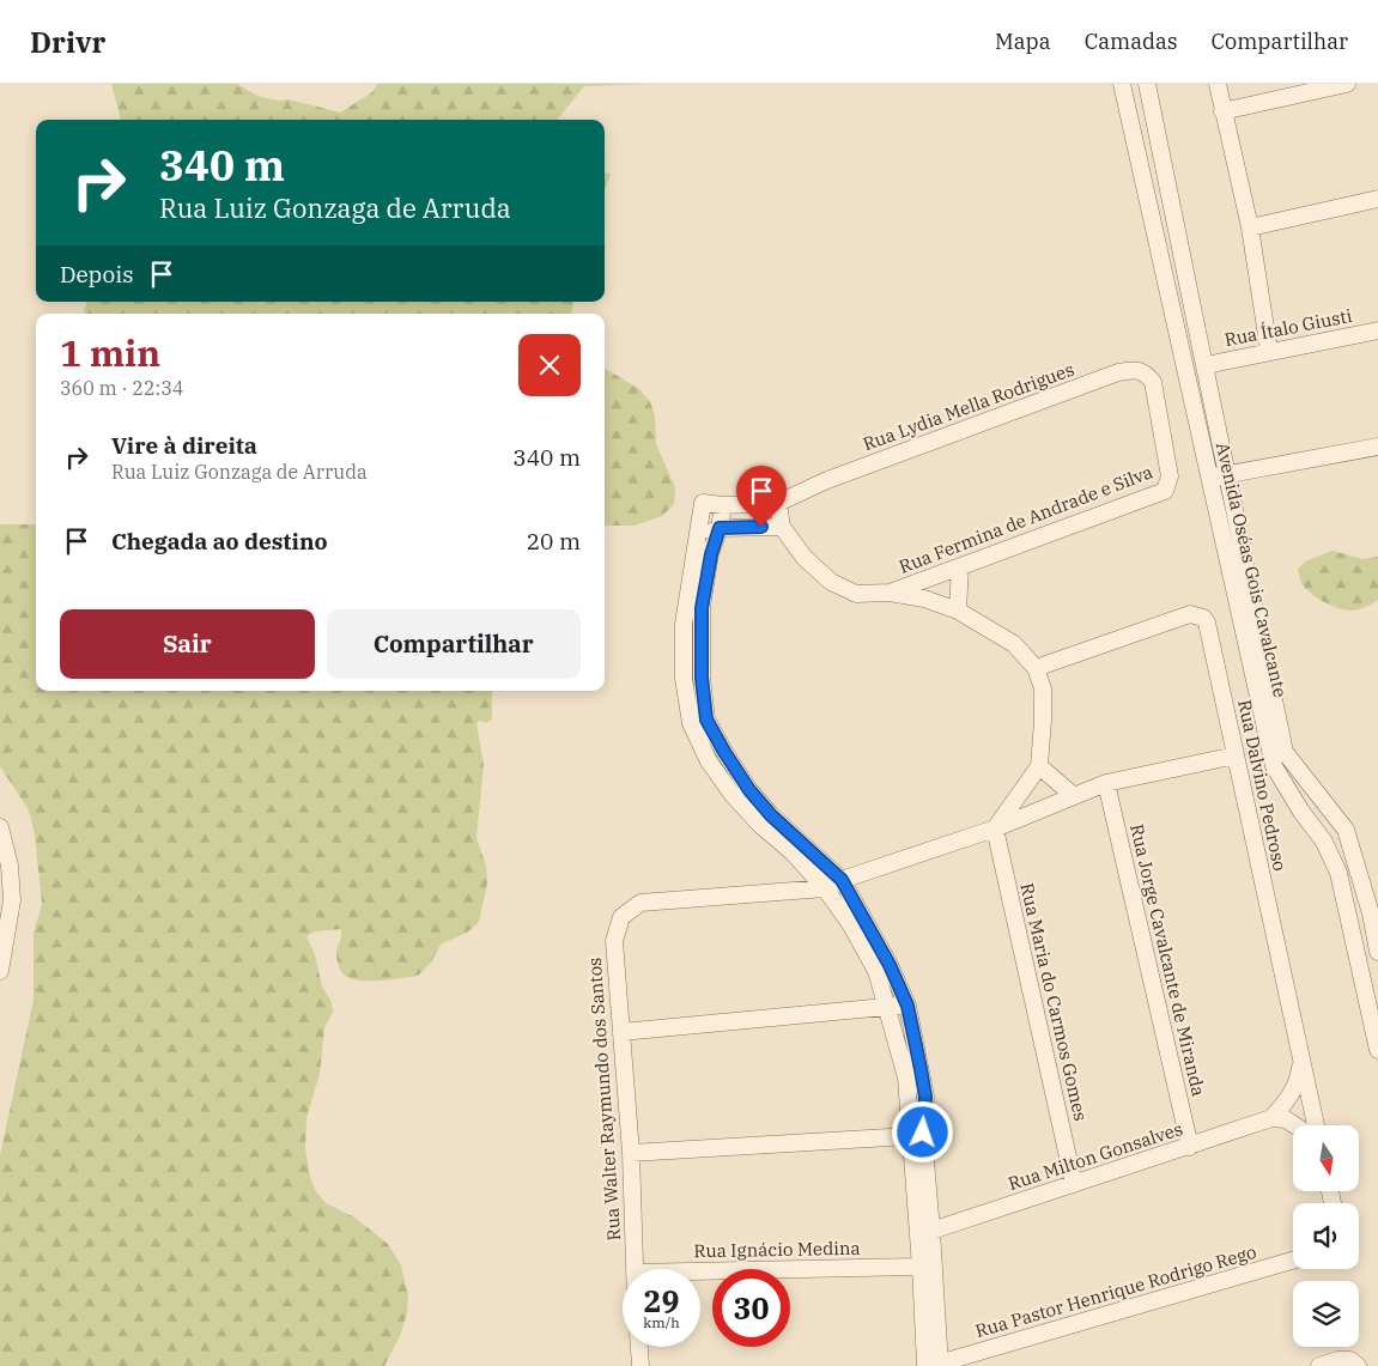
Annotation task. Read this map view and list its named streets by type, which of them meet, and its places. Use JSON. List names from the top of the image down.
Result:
{
  "streets": {
    "street": [
      "Rua Ítalo Giusti",
      "Rua Lydia Mella Rodrigues",
      "Rua Fermina de Andrade e Silva",
      "Avenida Oséas Gois Cavalcante",
      "Rua Dalvino Pedroso",
      "Rua Jorge Cavalcante de Miranda",
      "Rua Maria do Carmos Gomes",
      "Rua Walter Raymundo dos Santos",
      "Rua Milton Gonsalves",
      "Rua Ignácio Medina",
      "Rua Pastor Henrique Rodrigo Rego"
    ]
  },
  "crossings": [
    ["Rua Ítalo Giusti", "Avenida Oséas Gois Cavalcante"],
    ["Rua Lydia Mella Rodrigues", "Rua Fermina de Andrade e Silva"],
    ["Rua Jorge Cavalcante de Miranda", "Rua Milton Gonsalves"],
    ["Rua Maria do Carmos Gomes", "Rua Milton Gonsalves"]
  ],
  "north": "bottom",
  "page": {
    "header": "Drivr",
    "nav": ["Mapa", "Camadas", "Compartilhar"],
    "turn": ["340 m", "Rua Luiz Gonzaga de Arruda"],
    "then": "Depois",
    "heading": ["1 min", "360 m · 22:34"],
    "list": [
      {
        "name": "Vire à direita",
        "note": "Rua Luiz Gonzaga de Arruda",
        "value": "340 m"
      },
      {
        "name": "Chegada ao destino",
        "value": "20 m"
      }
    ],
    "buttons": ["Sair", "Compartilhar"],
    "speed": "29 km/h",
    "limit": "30"
  }
}
